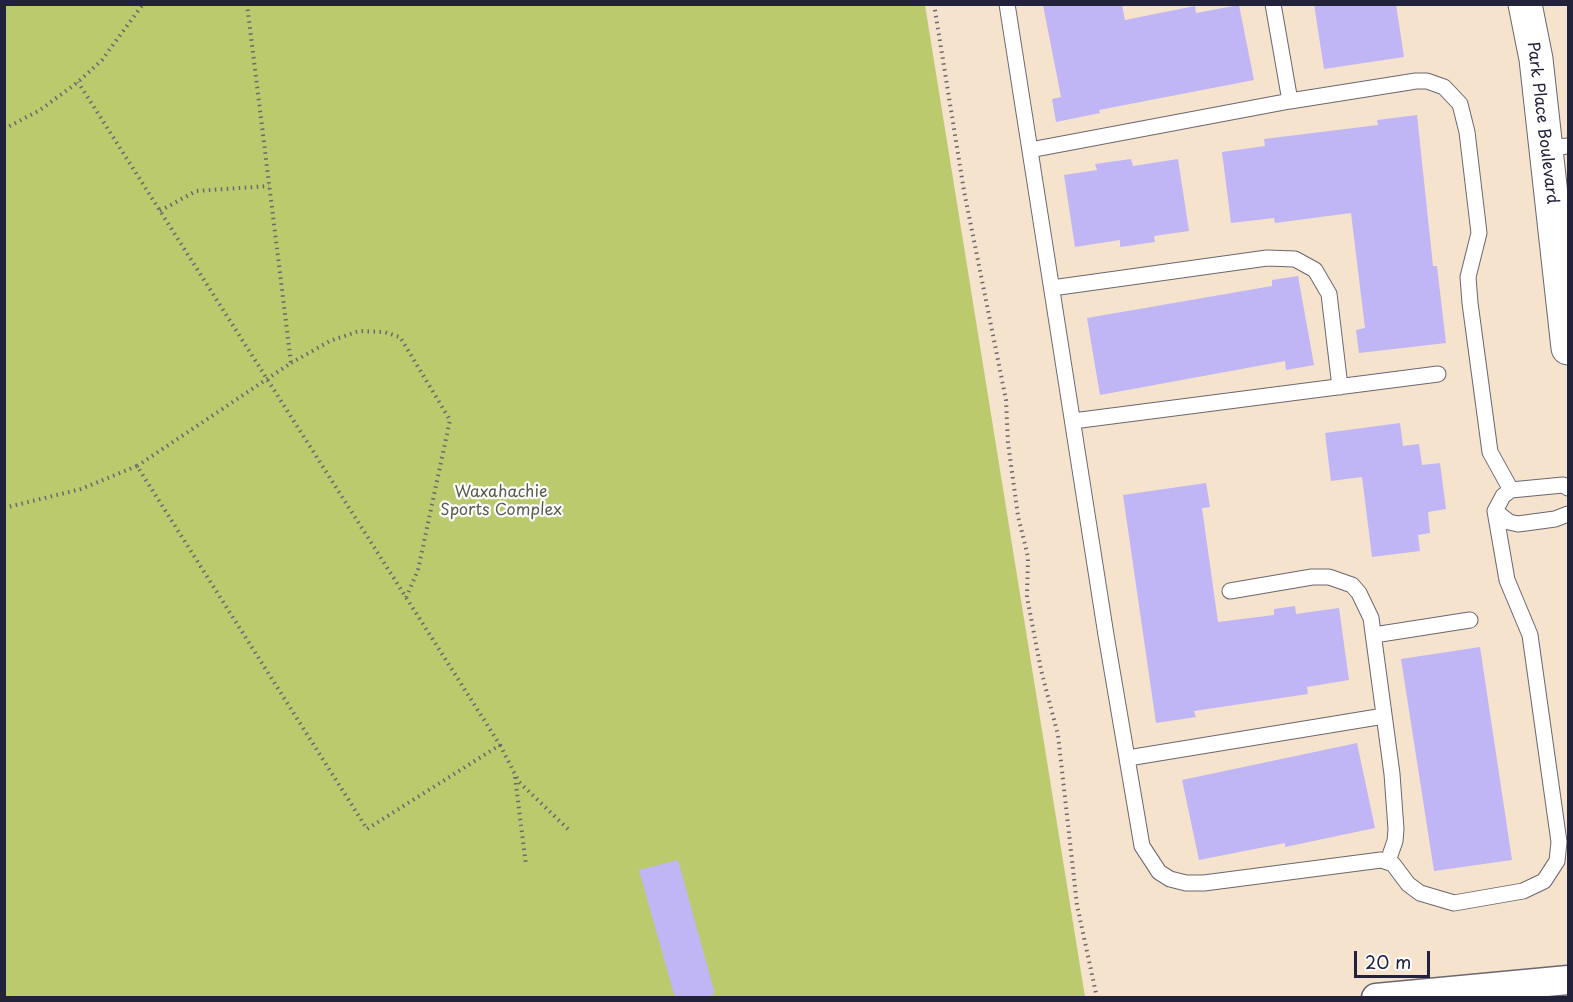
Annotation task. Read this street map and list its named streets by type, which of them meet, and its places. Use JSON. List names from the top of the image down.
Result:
{
  "streets": {
    "street": ["Park Place Boulevard"]
  },
  "parks": ["Waxahachie Sports Complex"],
  "scale_bar": "20 m"
}
